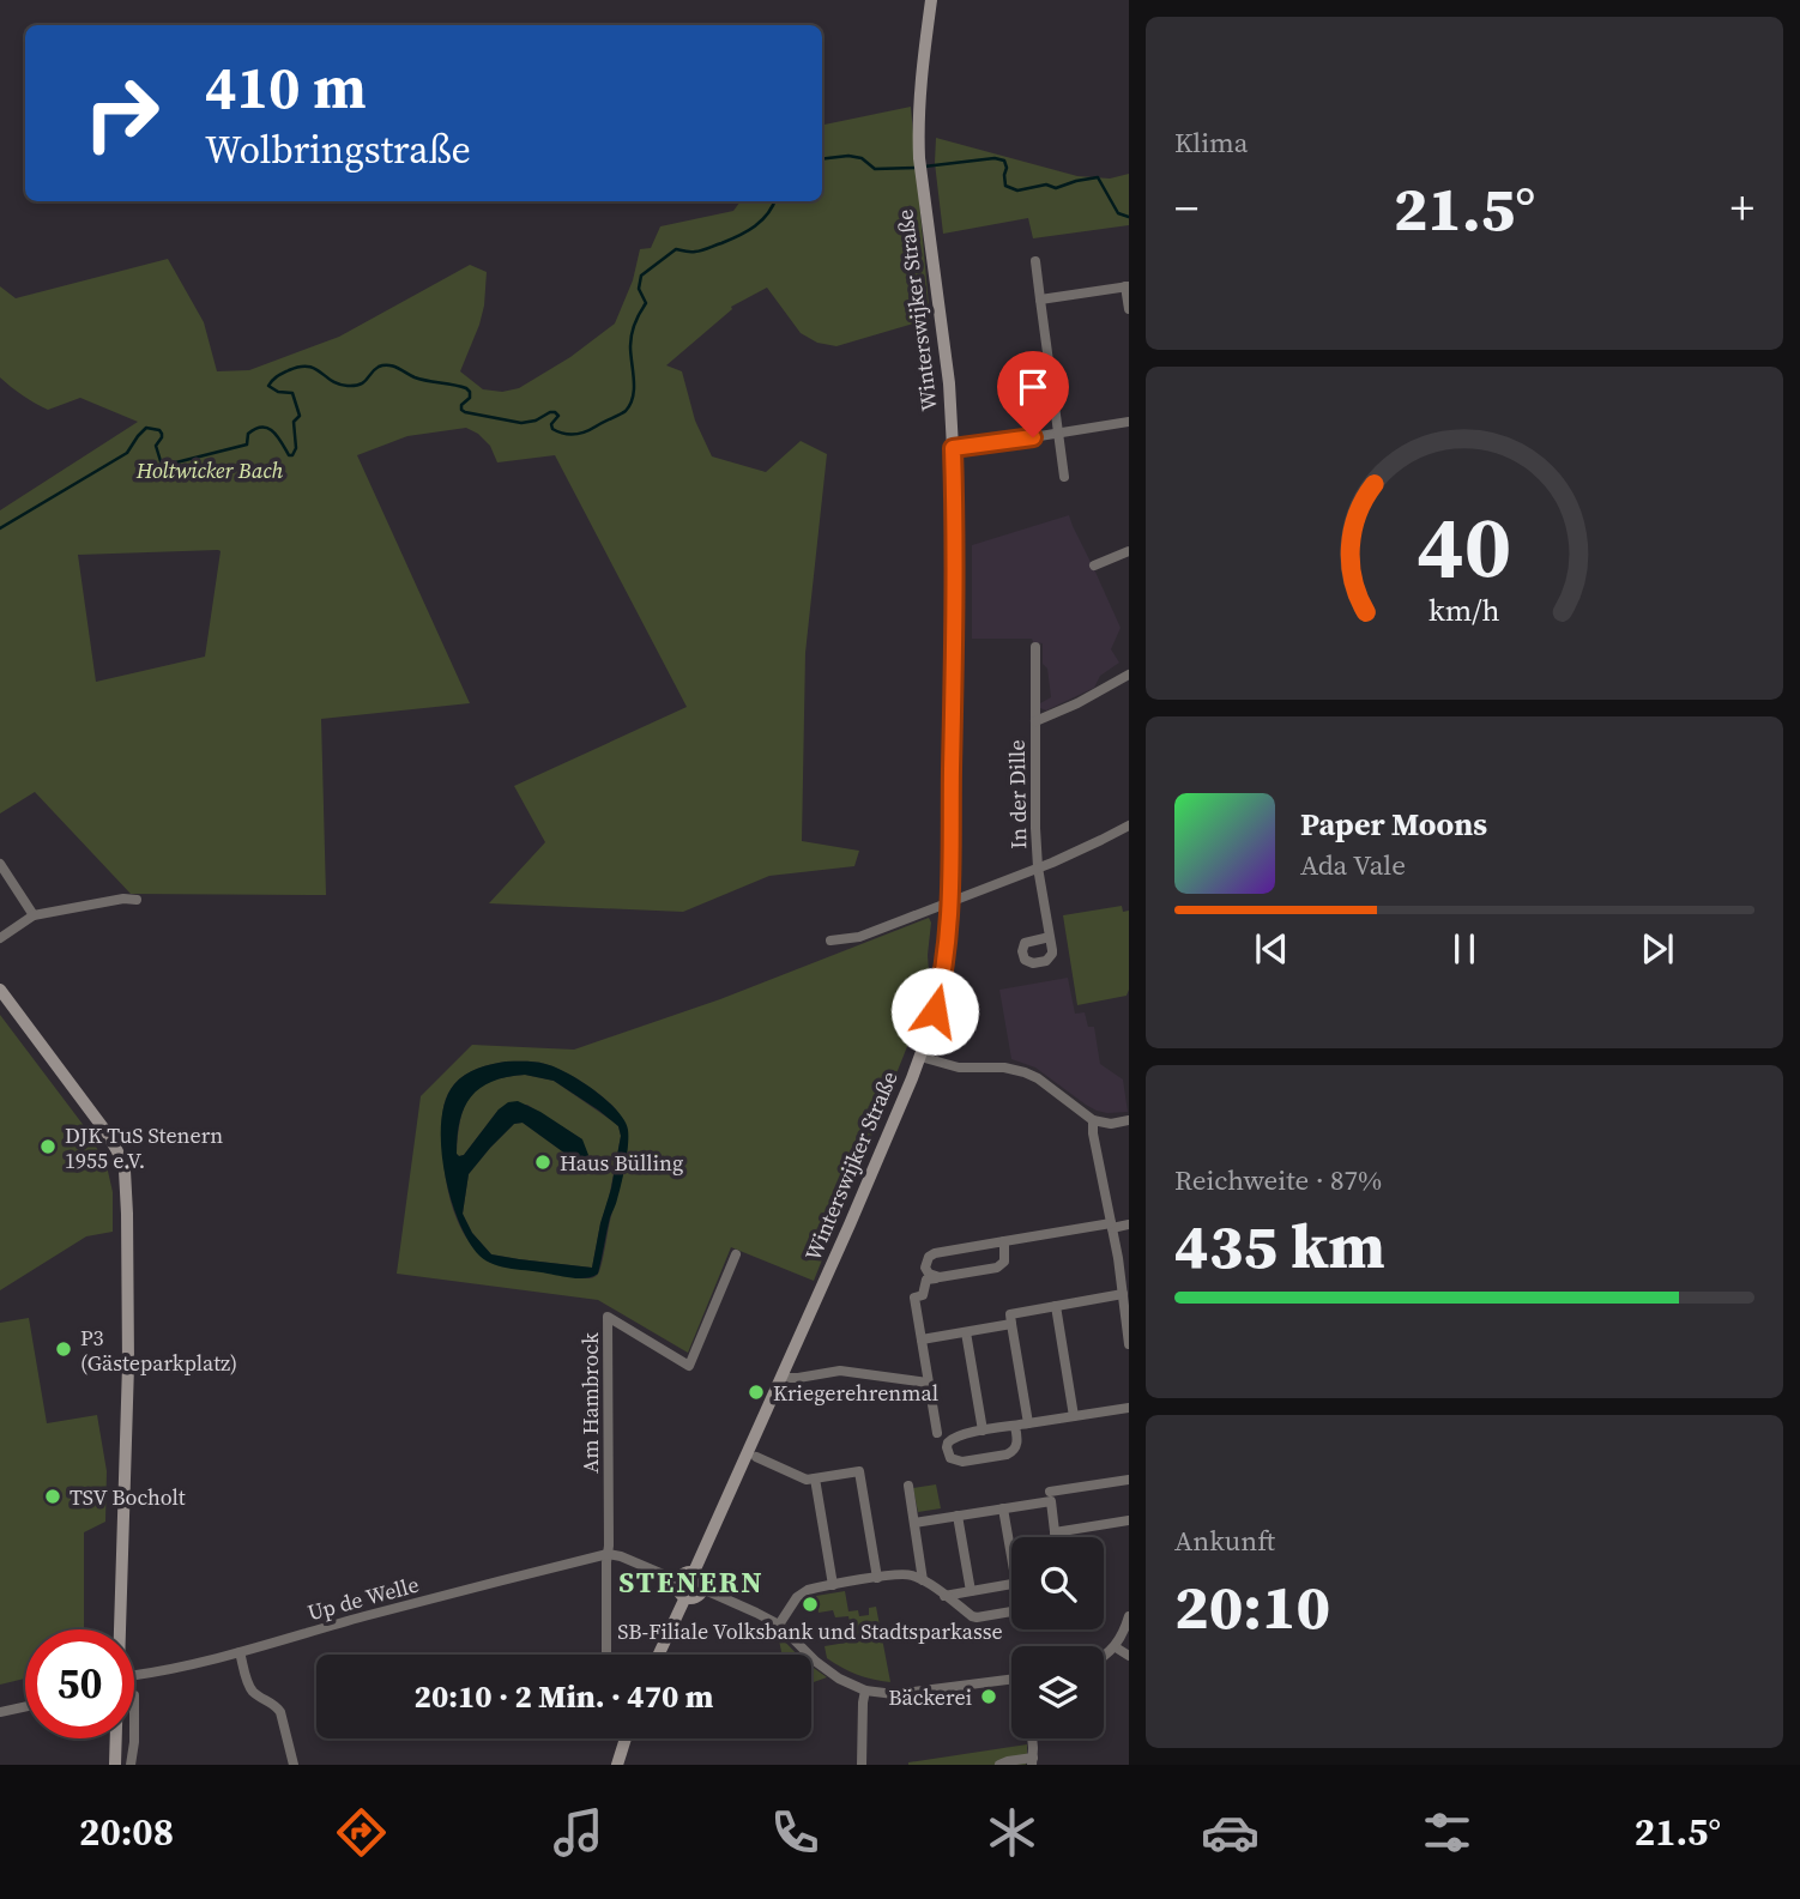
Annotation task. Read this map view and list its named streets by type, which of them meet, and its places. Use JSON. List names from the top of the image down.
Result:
{
  "streets": {
    "main road": ["Winterswijker Straße"],
    "street": ["In der Dille", "Am Hambrock", "Up de Welle"]
  },
  "crossings": [
    ["Am Hambrock", "Up de Welle"]
  ],
  "districts": ["STENERN"],
  "parks": ["Holtwicker Bach"],
  "places": [
    "DJK TuS Stenern 1955 e.V.",
    "Haus Bülling",
    "P3 (Gästeparkplatz)",
    "Kriegerehrenmal",
    "TSV Bocholt",
    "SB-Filiale Volksbank und Stadtsparkasse",
    "Bäckerei"
  ],
  "page": {
    "tile": [
      "Klima",
      ["Reichweite · 87%", "435 km"],
      ["Ankunft", "20:10"]
    ],
    "turn": ["410 m", "Wolbringstraße"],
    "heat": ["−", "21.5°", "+"],
    "song": ["Paper Moons", "Ada Vale"],
    "limit": "50",
    "trip": "20:10 · 2 Min. · 470 m",
    "tabs": ["20:08", "21.5°"],
    "gauge": ["40", "km/h"]
  }
}
